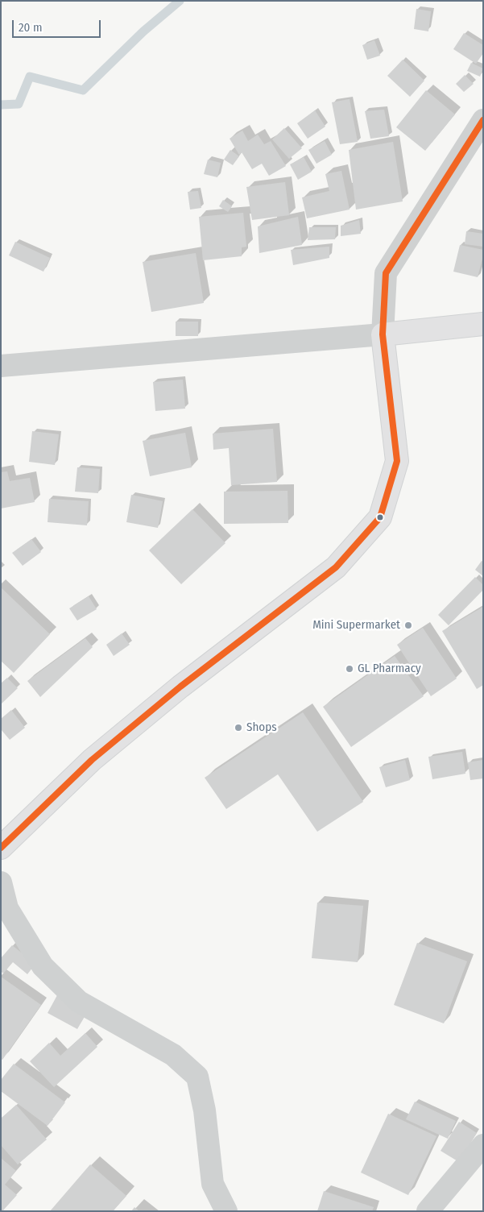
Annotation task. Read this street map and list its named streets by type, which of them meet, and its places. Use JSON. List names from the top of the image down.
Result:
{
  "places": ["Mini Supermarket", "GL Pharmacy", "Shops"],
  "scale_bar": "20 m"
}
